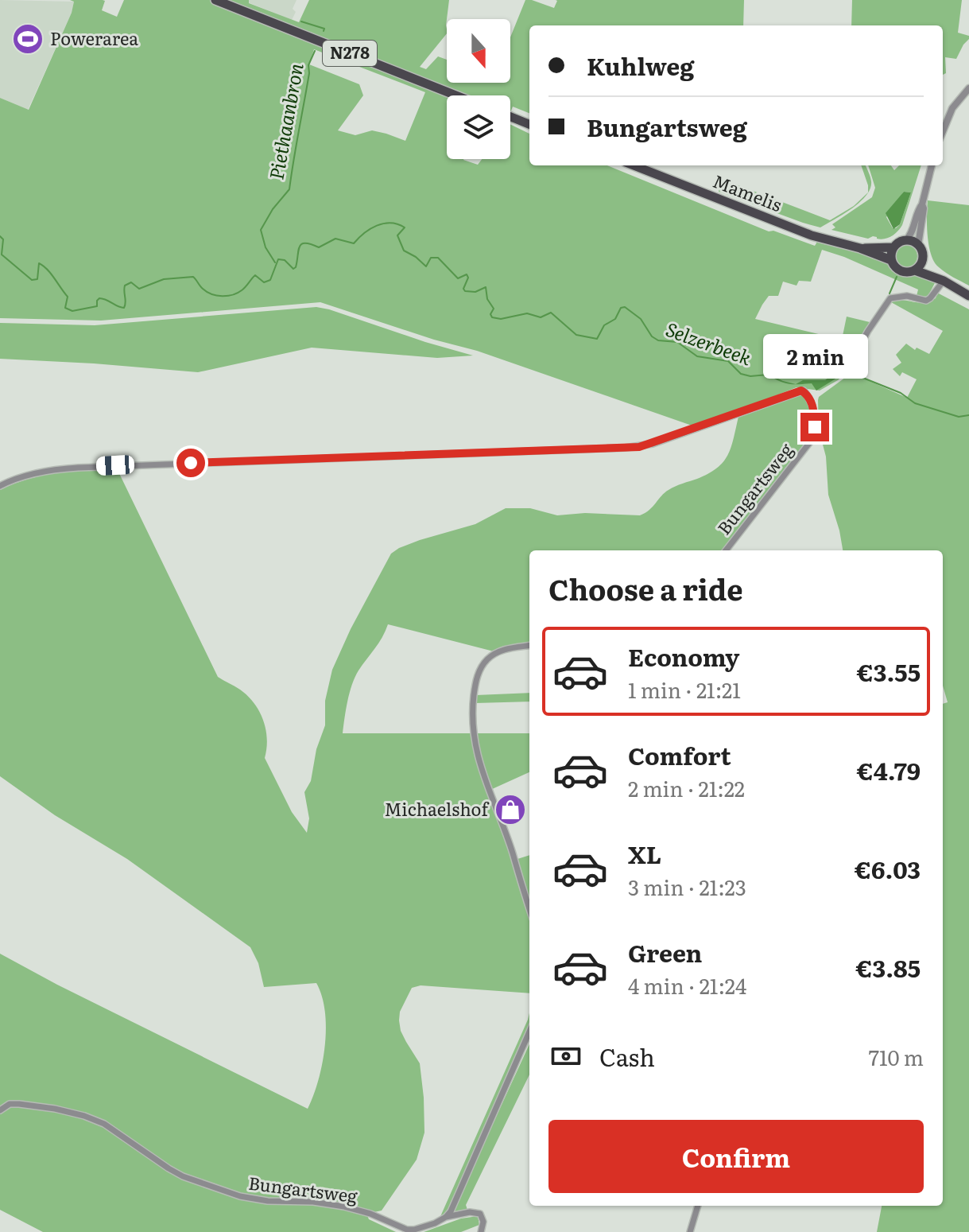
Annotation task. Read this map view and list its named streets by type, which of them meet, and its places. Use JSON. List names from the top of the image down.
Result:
{
  "streets": {
    "main road": ["N278", "Mamelis"],
    "street": ["Bungartsweg"]
  },
  "water": ["Piethaanbron", "Selzerbeek"],
  "places": {
    "sports": ["Powerarea"],
    "shop": ["Michaelshof"]
  },
  "north": "bottom",
  "page": {
    "banner": ["Kuhlweg", "Bungartsweg"],
    "bubble": "2 min",
    "heading": "Choose a ride",
    "list": [
      {
        "name": "Economy",
        "note": "1 min · 21:21",
        "value": "€3.55"
      },
      {
        "name": "Comfort",
        "note": "2 min · 21:22",
        "value": "€4.79"
      },
      {
        "name": "XL",
        "note": "3 min · 21:23",
        "value": "€6.03"
      },
      {
        "name": "Green",
        "note": "4 min · 21:24",
        "value": "€3.85"
      }
    ],
    "pay": ["Cash", "710 m"],
    "buttons": "Confirm"
  }
}
